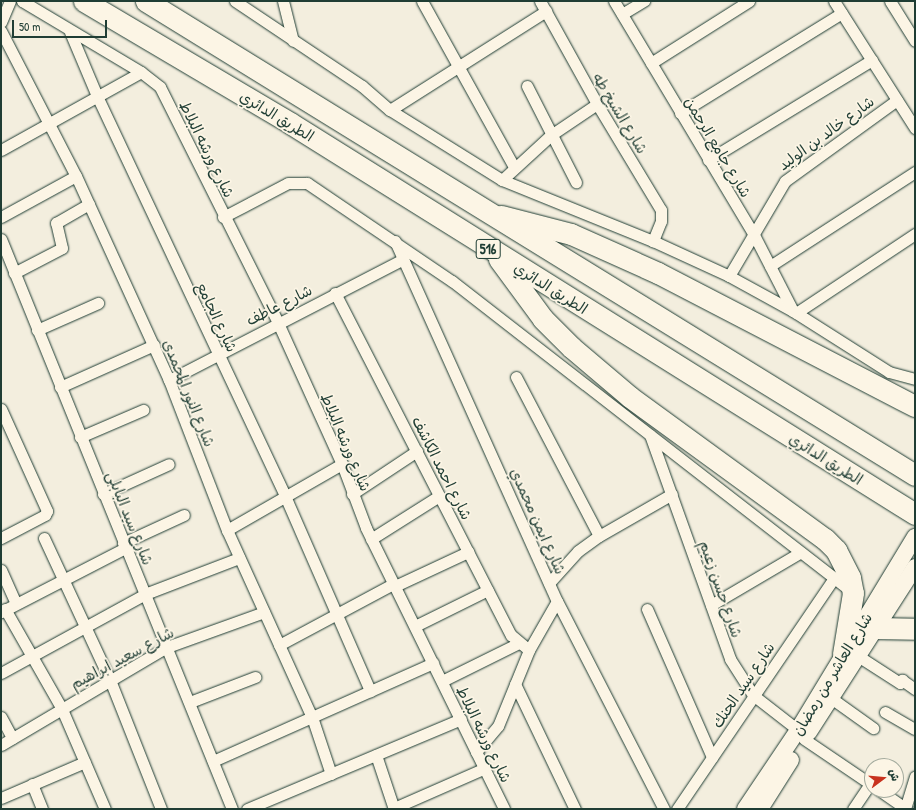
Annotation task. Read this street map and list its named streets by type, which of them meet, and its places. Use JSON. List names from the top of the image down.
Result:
{
  "streets": {
    "highway": ["الطريق الدائري", "516"],
    "main road": ["شارع العاشر من رمضان"],
    "street": [
      "شارع الشيخ طه",
      "شارع خالد بن الوليد",
      "شارع جامع الرحمن",
      "شارع ورشه البلاط",
      "شارع عاطف",
      "شارع الجامع",
      "شارع النور المحمدى",
      "شارع احمد الكاشف",
      "شارع سيد البابلى",
      "شارع ايمن محمدي",
      "شارع حسن زعيم",
      "شارع سعيد ابراهيم",
      "شارع سيد الحنك"
    ]
  },
  "crossings": [
    ["شارع خالد بن الوليد", "شارع جامع الرحمن"],
    ["شارع ورشه البلاط", "شارع عاطف"],
    ["شارع عاطف", "شارع الجامع"],
    ["شارع عاطف", "شارع النور المحمدى"],
    ["شارع عاطف", "شارع احمد الكاشف"],
    ["شارع عاطف", "شارع ايمن محمدي"],
    ["شارع النور المحمدى", "شارع سعيد ابراهيم"],
    ["شارع سيد البابلى", "شارع سعيد ابراهيم"],
    ["شارع حسن زعيم", "شارع العاشر من رمضان"],
    ["شارع حسن زعيم", "شارع سيد الحنك"]
  ],
  "scale_bar": "50 m",
  "north": "right"
}
